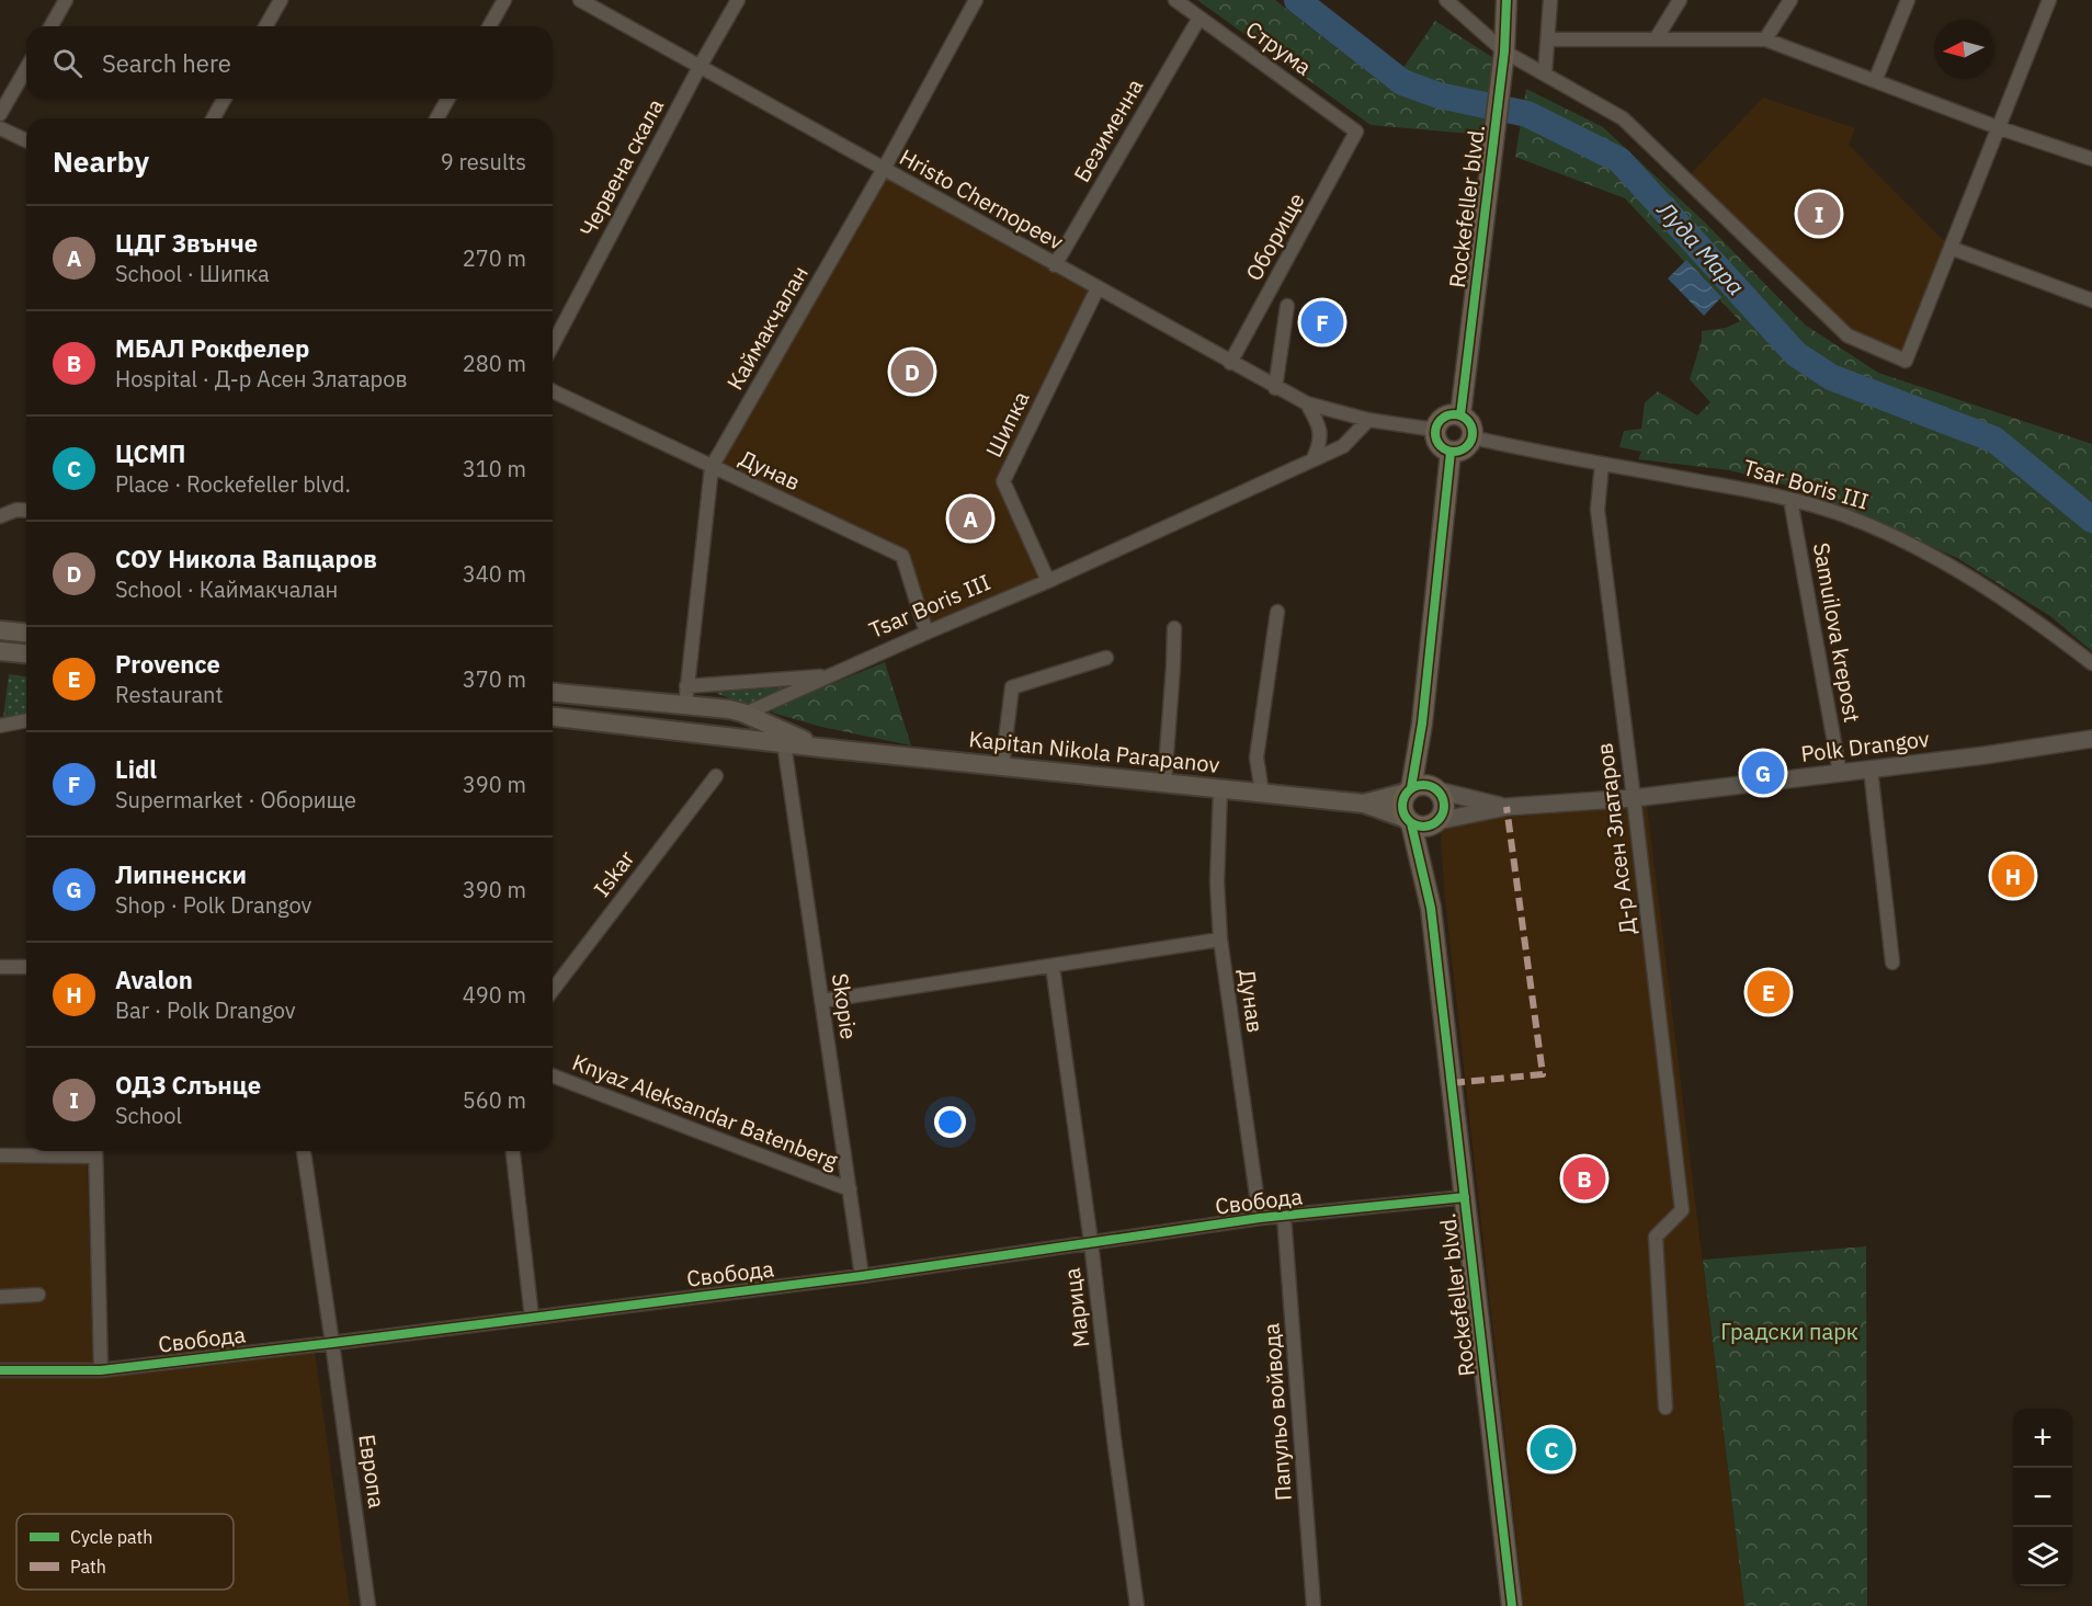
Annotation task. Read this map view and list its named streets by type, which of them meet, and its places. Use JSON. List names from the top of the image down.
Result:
{
  "streets": {
    "main road": ["Rockefeller blvd.", "Tsar Boris III", "Kapitan Nikola Parapanov"],
    "street": [
      "Струма",
      "Безименна",
      "Червена скала",
      "Hristo Chernopeev",
      "Оборище",
      "Каймакчалан",
      "Шипка",
      "Дунав",
      "Samuilova krepost",
      "Polk Drangov",
      "Д-р Асен Златаров",
      "Iskar",
      "Skopie",
      "Knyaz Aleksandar Batenberg",
      "Свобода",
      "Марица",
      "Папульо войвода",
      "Европа"
    ]
  },
  "crossings": [
    ["Струма", "Безименна"],
    ["Струма", "Оборище"],
    ["Безименна", "Hristo Chernopeev"],
    ["Червена скала", "Hristo Chernopeev"],
    ["Hristo Chernopeev", "Оборище"],
    ["Hristo Chernopeev", "Каймакчалан"],
    ["Hristo Chernopeev", "Шипка"],
    ["Hristo Chernopeev", "Tsar Boris III"],
    ["Rockefeller blvd.", "Tsar Boris III"],
    ["Rockefeller blvd.", "Kapitan Nikola Parapanov"],
    ["Rockefeller blvd.", "Свобода"],
    ["Каймакчалан", "Дунав"],
    ["Каймакчалан", "Tsar Boris III"],
    ["Шипка", "Tsar Boris III"],
    ["Дунав", "Tsar Boris III"],
    ["Дунав", "Kapitan Nikola Parapanov"],
    ["Дунав", "Свобода"],
    ["Tsar Boris III", "Samuilova krepost"],
    ["Tsar Boris III", "Kapitan Nikola Parapanov"],
    ["Tsar Boris III", "Д-р Асен Златаров"],
    ["Samuilova krepost", "Polk Drangov"],
    ["Polk Drangov", "Д-р Асен Златаров"],
    ["Kapitan Nikola Parapanov", "Skopie"],
    ["Skopie", "Knyaz Aleksandar Batenberg"],
    ["Skopie", "Свобода"],
    ["Свобода", "Марица"],
    ["Свобода", "Папульо войвода"],
    ["Свобода", "Европа"]
  ],
  "water": ["Луда Мара"],
  "parks": ["Градски парк"],
  "legend": ["Cycle path", "Path"],
  "north": "left",
  "page": {
    "search": "Search here",
    "heading": ["Nearby", "9 results"],
    "pins": [
      "I",
      "F",
      "D",
      "A",
      "G",
      "H",
      "E",
      "B",
      "C"
    ],
    "list": [
      {
        "mark": "A",
        "name": "ЦДГ Звънче",
        "note": "School · Шипка",
        "value": "270 m"
      },
      {
        "mark": "B",
        "name": "МБАЛ Рокфелер",
        "note": "Hospital · Д-р Асен Златаров",
        "value": "280 m"
      },
      {
        "mark": "C",
        "name": "ЦСМП",
        "note": "Place · Rockefeller blvd.",
        "value": "310 m"
      },
      {
        "mark": "D",
        "name": "СОУ Никола Вапцаров",
        "note": "School · Каймакчалан",
        "value": "340 m"
      },
      {
        "mark": "E",
        "name": "Provence",
        "note": "Restaurant",
        "value": "370 m"
      },
      {
        "mark": "F",
        "name": "Lidl",
        "note": "Supermarket · Оборище",
        "value": "390 m"
      },
      {
        "mark": "G",
        "name": "Липненски",
        "note": "Shop · Polk Drangov",
        "value": "390 m"
      },
      {
        "mark": "H",
        "name": "Avalon",
        "note": "Bar · Polk Drangov",
        "value": "490 m"
      },
      {
        "mark": "I",
        "name": "ОДЗ Слънце",
        "note": "School",
        "value": "560 m"
      }
    ],
    "map_buttons": ["+", "−"]
  }
}
